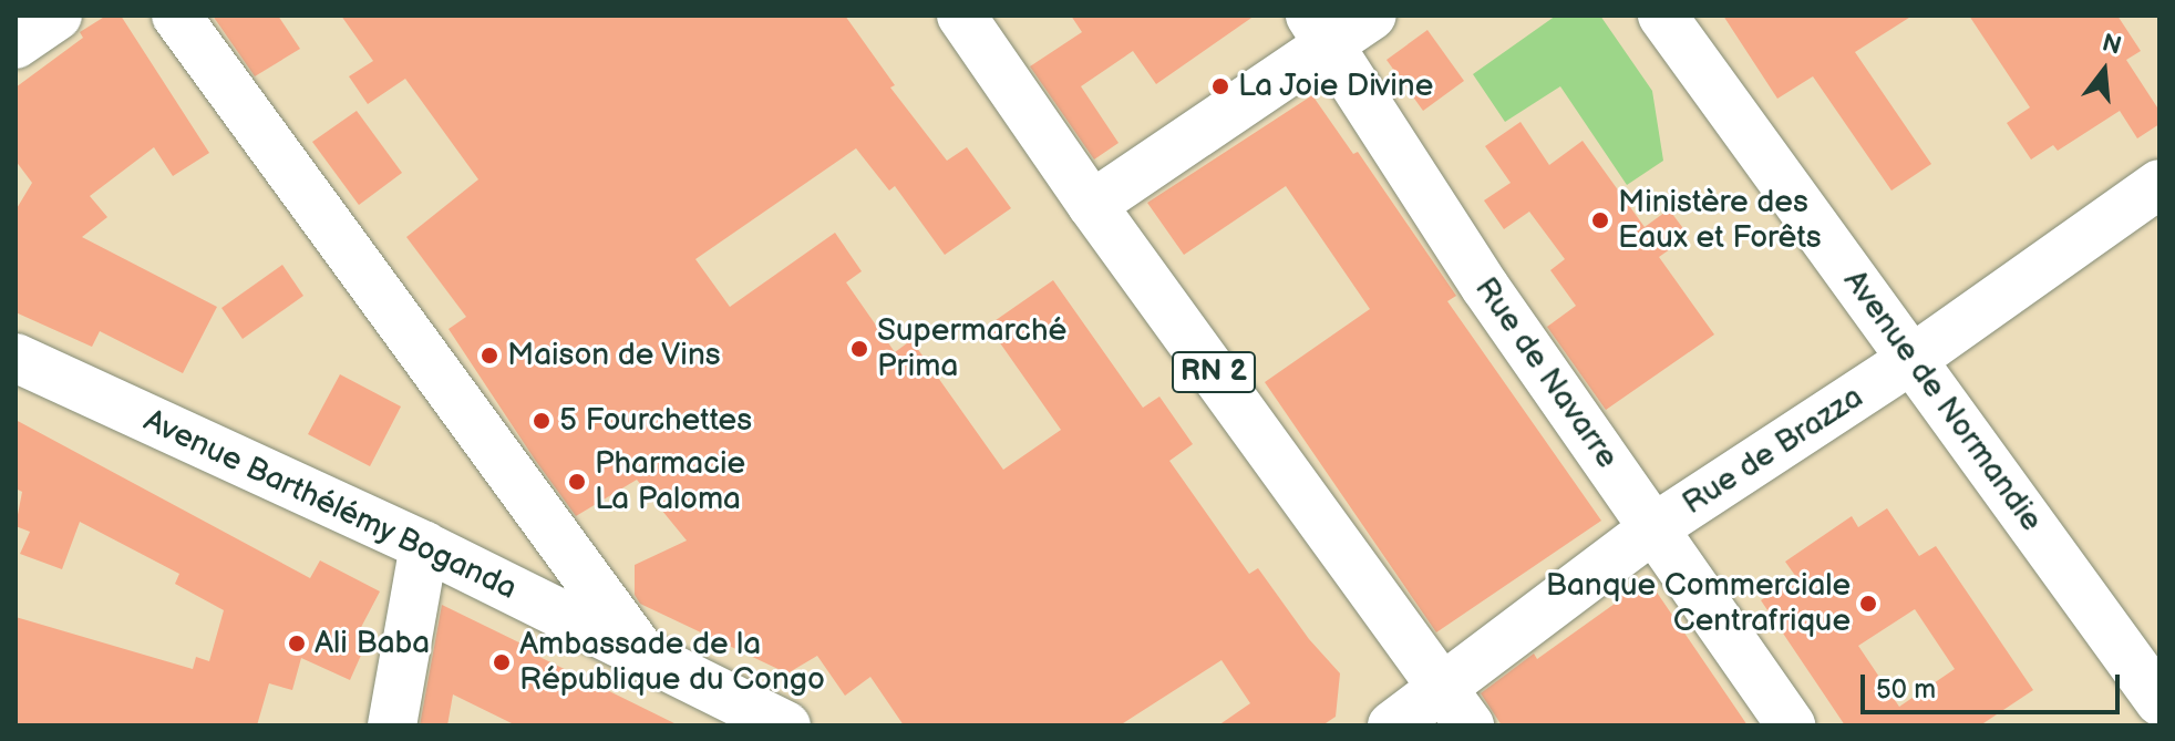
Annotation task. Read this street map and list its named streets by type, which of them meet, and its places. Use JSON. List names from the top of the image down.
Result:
{
  "streets": {
    "street": [
      "RN 2",
      "Rue de Navarre",
      "Avenue de Normandie",
      "Rue de Brazza",
      "Avenue Barthélémy Boganda"
    ]
  },
  "crossings": [
    ["RN 2", "Rue de Brazza"],
    ["Rue de Navarre", "Rue de Brazza"],
    ["Avenue de Normandie", "Rue de Brazza"]
  ],
  "places": [
    "La Joie Divine",
    "Ministère des Eaux et Forêts",
    "Supermarché Prima",
    "Maison de Vins",
    "5 Fourchettes",
    "Pharmacie La Paloma",
    "Banque Commerciale Centrafrique",
    "Ali Baba",
    "Ambassade de la République du Congo"
  ],
  "scale_bar": "50 m",
  "north": "top"
}
